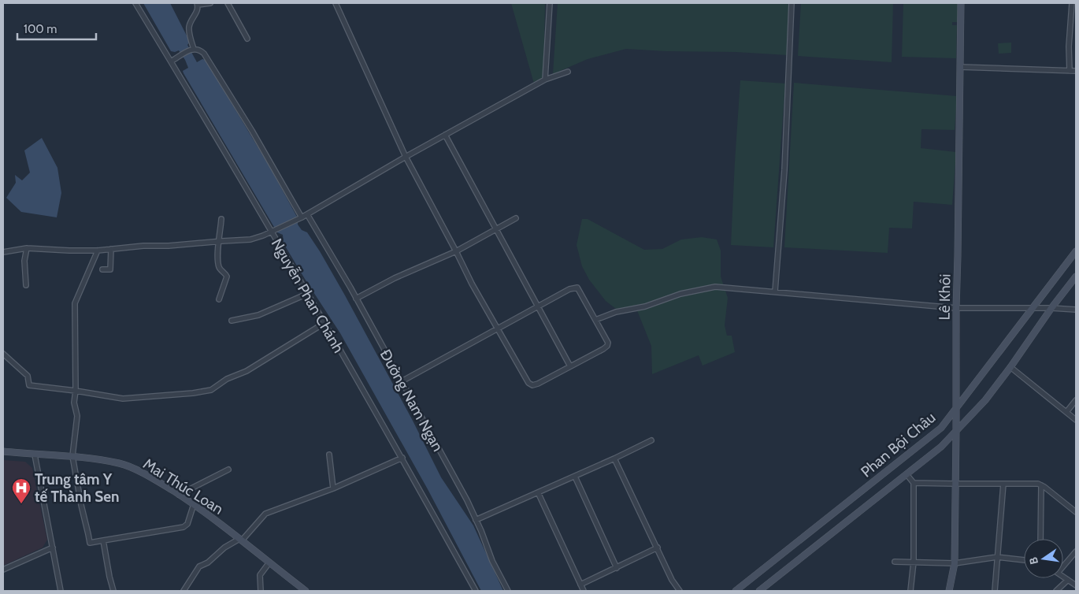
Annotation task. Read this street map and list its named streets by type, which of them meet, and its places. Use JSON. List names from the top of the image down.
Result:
{
  "streets": {
    "street": [
      "Nguyễn Phan Chánh",
      "Lê Khôi",
      "Đường Nam Ngạn",
      "Phan Bội Châu",
      "Mai Thúc Loan"
    ]
  },
  "crossings": [
    ["Lê Khôi", "Phan Bội Châu"]
  ],
  "places": {
    "hospital": ["Trung tâm Y tế Thành Sen"]
  },
  "scale_bar": "100 m",
  "north": "left"
}
